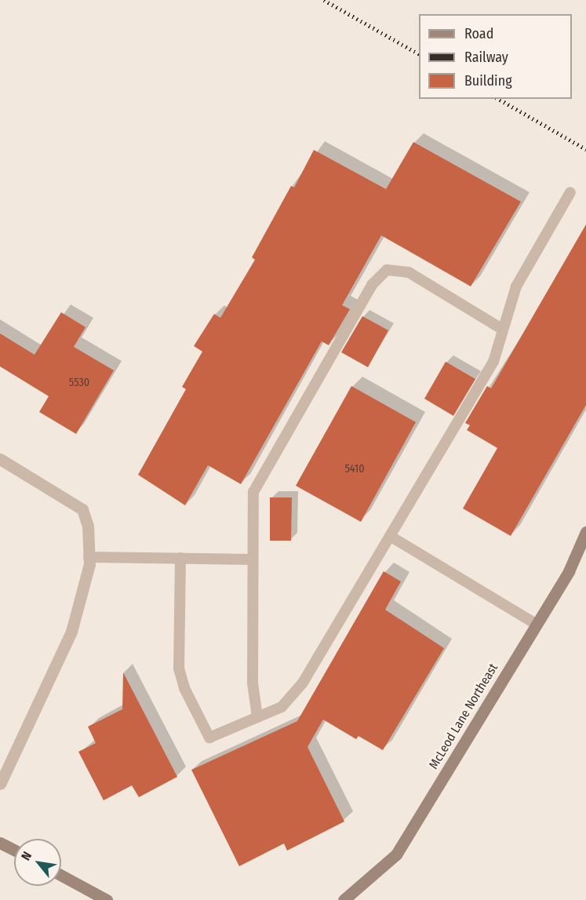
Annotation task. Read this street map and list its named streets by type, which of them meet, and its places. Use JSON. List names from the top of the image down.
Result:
{
  "streets": {
    "street": ["McLeod Lane Northeast"]
  },
  "house_numbers": ["5530", "5410"],
  "legend": ["Road", "Railway", "Building"],
  "north": "top left"
}
